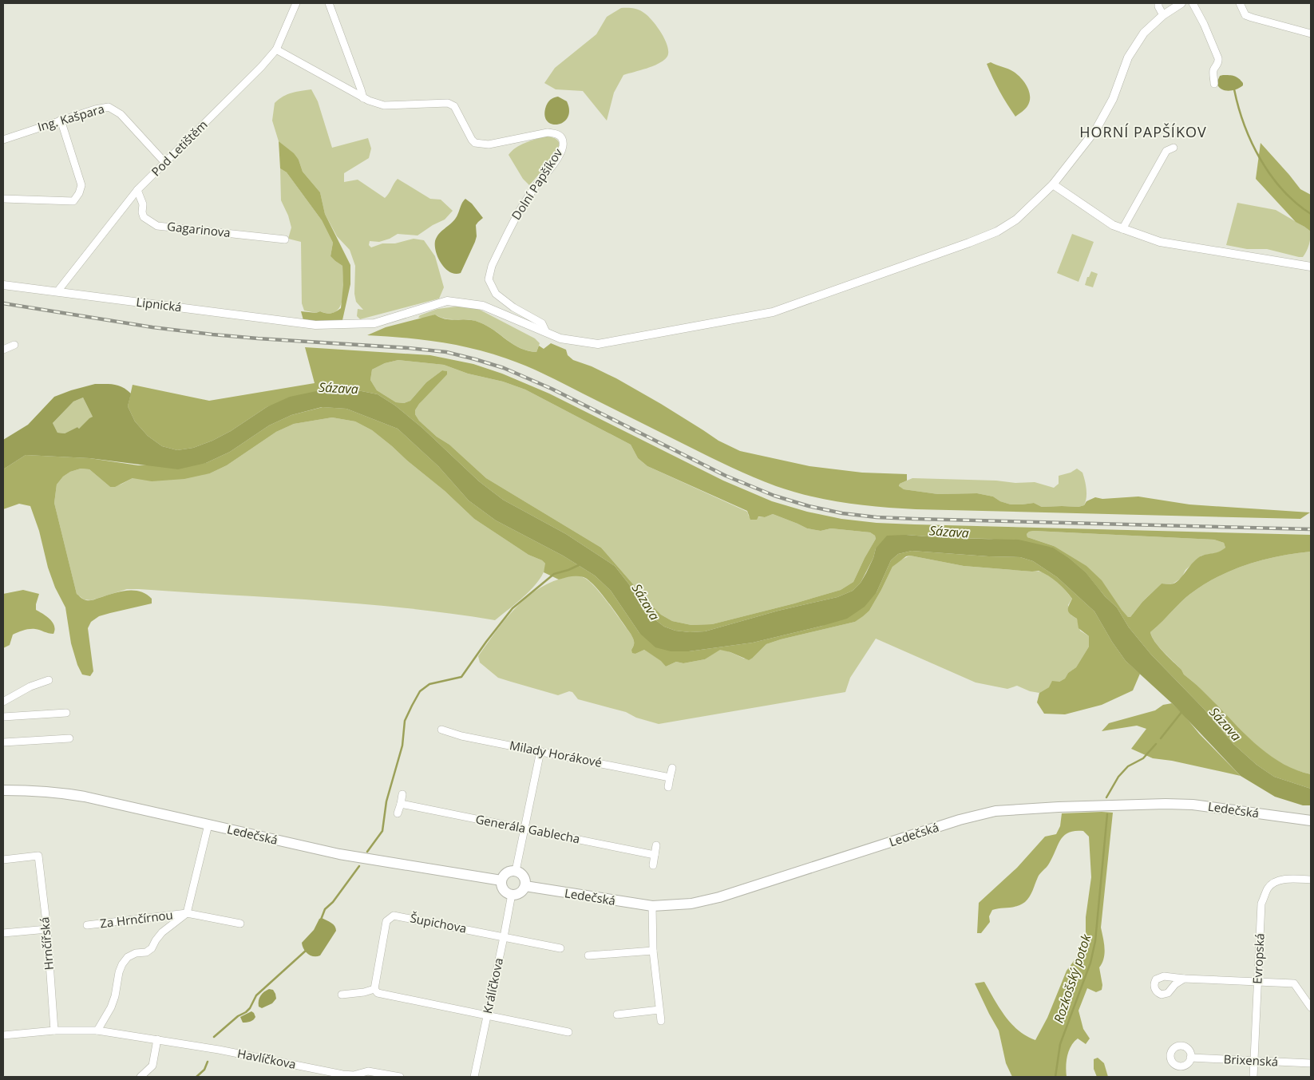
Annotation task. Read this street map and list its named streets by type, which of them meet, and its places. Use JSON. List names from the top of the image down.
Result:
{
  "streets": {
    "main road": ["Ledečská"],
    "street": [
      "Ing. Kašpara",
      "Pod Letištěm",
      "Dolní Papšíkov",
      "Gagarinova",
      "Lipnická",
      "Milady Horákové",
      "Generála Gablecha",
      "Za Hrnčírnou",
      "Šupichova",
      "Hrnčířská",
      "Evropská",
      "Králíčkova",
      "Havlíčkova",
      "Brixenská"
    ]
  },
  "crossings": [
    ["Ing. Kašpara", "Pod Letištěm"],
    ["Pod Letištěm", "Dolní Papšíkov"],
    ["Pod Letištěm", "Gagarinova"],
    ["Pod Letištěm", "Lipnická"],
    ["Dolní Papšíkov", "Lipnická"],
    ["Ledečská", "Za Hrnčírnou"],
    ["Ledečská", "Králíčkova"],
    ["Šupichova", "Králíčkova"],
    ["Hrnčířská", "Havlíčkova"],
    ["Evropská", "Brixenská"]
  ],
  "districts": ["HORNÍ PAPŠÍKOV"],
  "water": ["Sázava", "Rozkošský potok"]
}
